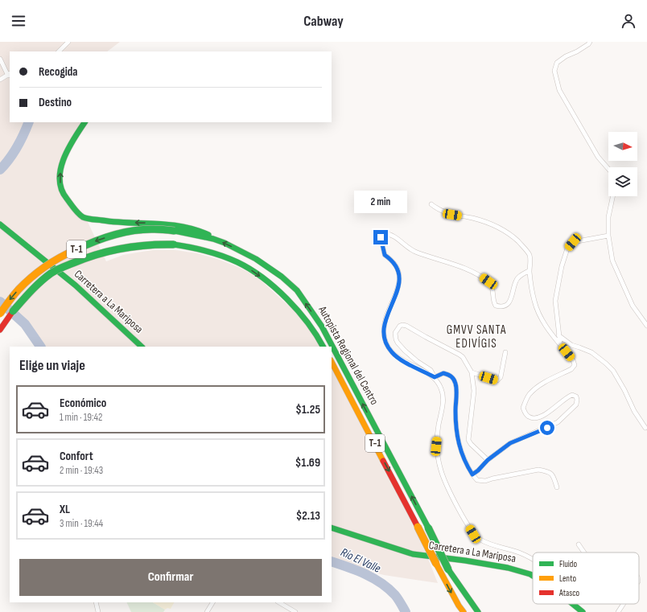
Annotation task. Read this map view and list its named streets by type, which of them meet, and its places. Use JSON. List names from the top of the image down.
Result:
{
  "streets": {
    "main road": ["T-1", "Carretera a La Mariposa", "Autopista Regional del Centro"]
  },
  "districts": ["GMVV SANTA EDIVÍGIS"],
  "water": ["Río El Valle"],
  "legend": ["Fluido", "Lento", "Atasco"],
  "north": "right",
  "page": {
    "header": "Cabway",
    "banner": ["Recogida", "Destino"],
    "bubble": "2 min",
    "heading": "Elige un viaje",
    "list": [
      {
        "name": "Económico",
        "note": "1 min · 19:42",
        "value": "$1.25"
      },
      {
        "name": "Confort",
        "note": "2 min · 19:43",
        "value": "$1.69"
      },
      {
        "name": "XL",
        "note": "3 min · 19:44",
        "value": "$2.13"
      }
    ],
    "buttons": "Confirmar"
  }
}
